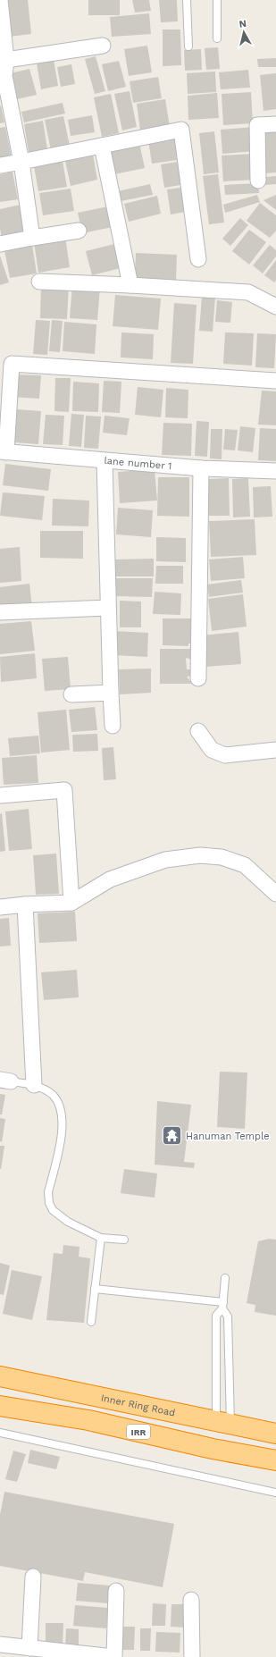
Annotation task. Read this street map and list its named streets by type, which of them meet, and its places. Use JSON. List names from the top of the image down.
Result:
{
  "streets": {
    "highway": ["Inner Ring Road", "IRR"],
    "street": ["lane number 1"]
  },
  "places": {
    "temple": ["Hanuman Temple"]
  },
  "north": "top"
}
